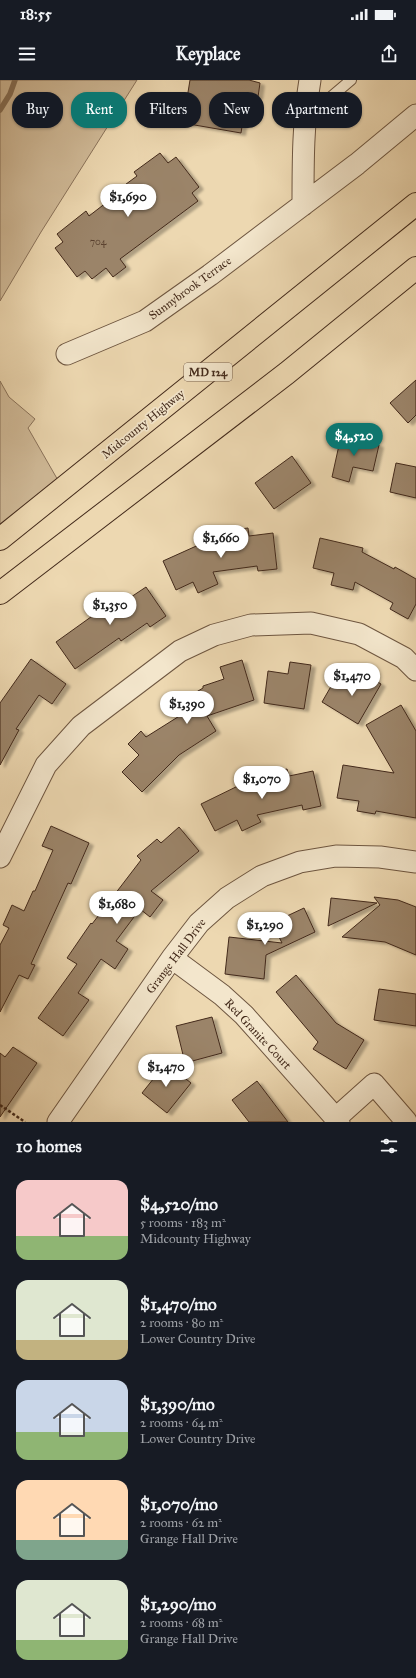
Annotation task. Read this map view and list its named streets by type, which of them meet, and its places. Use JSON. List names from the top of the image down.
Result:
{
  "streets": {
    "main road": ["MD 124", "Midcounty Highway"],
    "street": ["Sunnybrook Terrace", "Grange Hall Drive", "Red Granite Court"]
  },
  "crossings": [
    ["Grange Hall Drive", "Red Granite Court"]
  ],
  "house_numbers": ["704"],
  "page": {
    "status": "18:55",
    "header": "Keyplace",
    "chip": [
      "Buy",
      "Rent",
      "Filters",
      "New",
      "Apartment"
    ],
    "price": [
      "$1,690",
      "$4,520",
      "$1,660",
      "$1,350",
      "$1,470",
      "$1,390",
      "$1,070",
      "$1,680",
      "$1,290",
      "$1,470"
    ],
    "heading": "10 homes",
    "list": [
      {
        "name": "$4,520/mo",
        "note": "5 rooms · 183 m² · Midcounty Highway"
      },
      {
        "name": "$1,470/mo",
        "note": "2 rooms · 80 m² · Lower Country Drive"
      },
      {
        "name": "$1,390/mo",
        "note": "2 rooms · 64 m² · Lower Country Drive"
      },
      {
        "name": "$1,070/mo",
        "note": "2 rooms · 62 m² · Grange Hall Drive"
      },
      {
        "name": "$1,290/mo",
        "note": "2 rooms · 68 m² · Grange Hall Drive"
      }
    ]
  }
}
